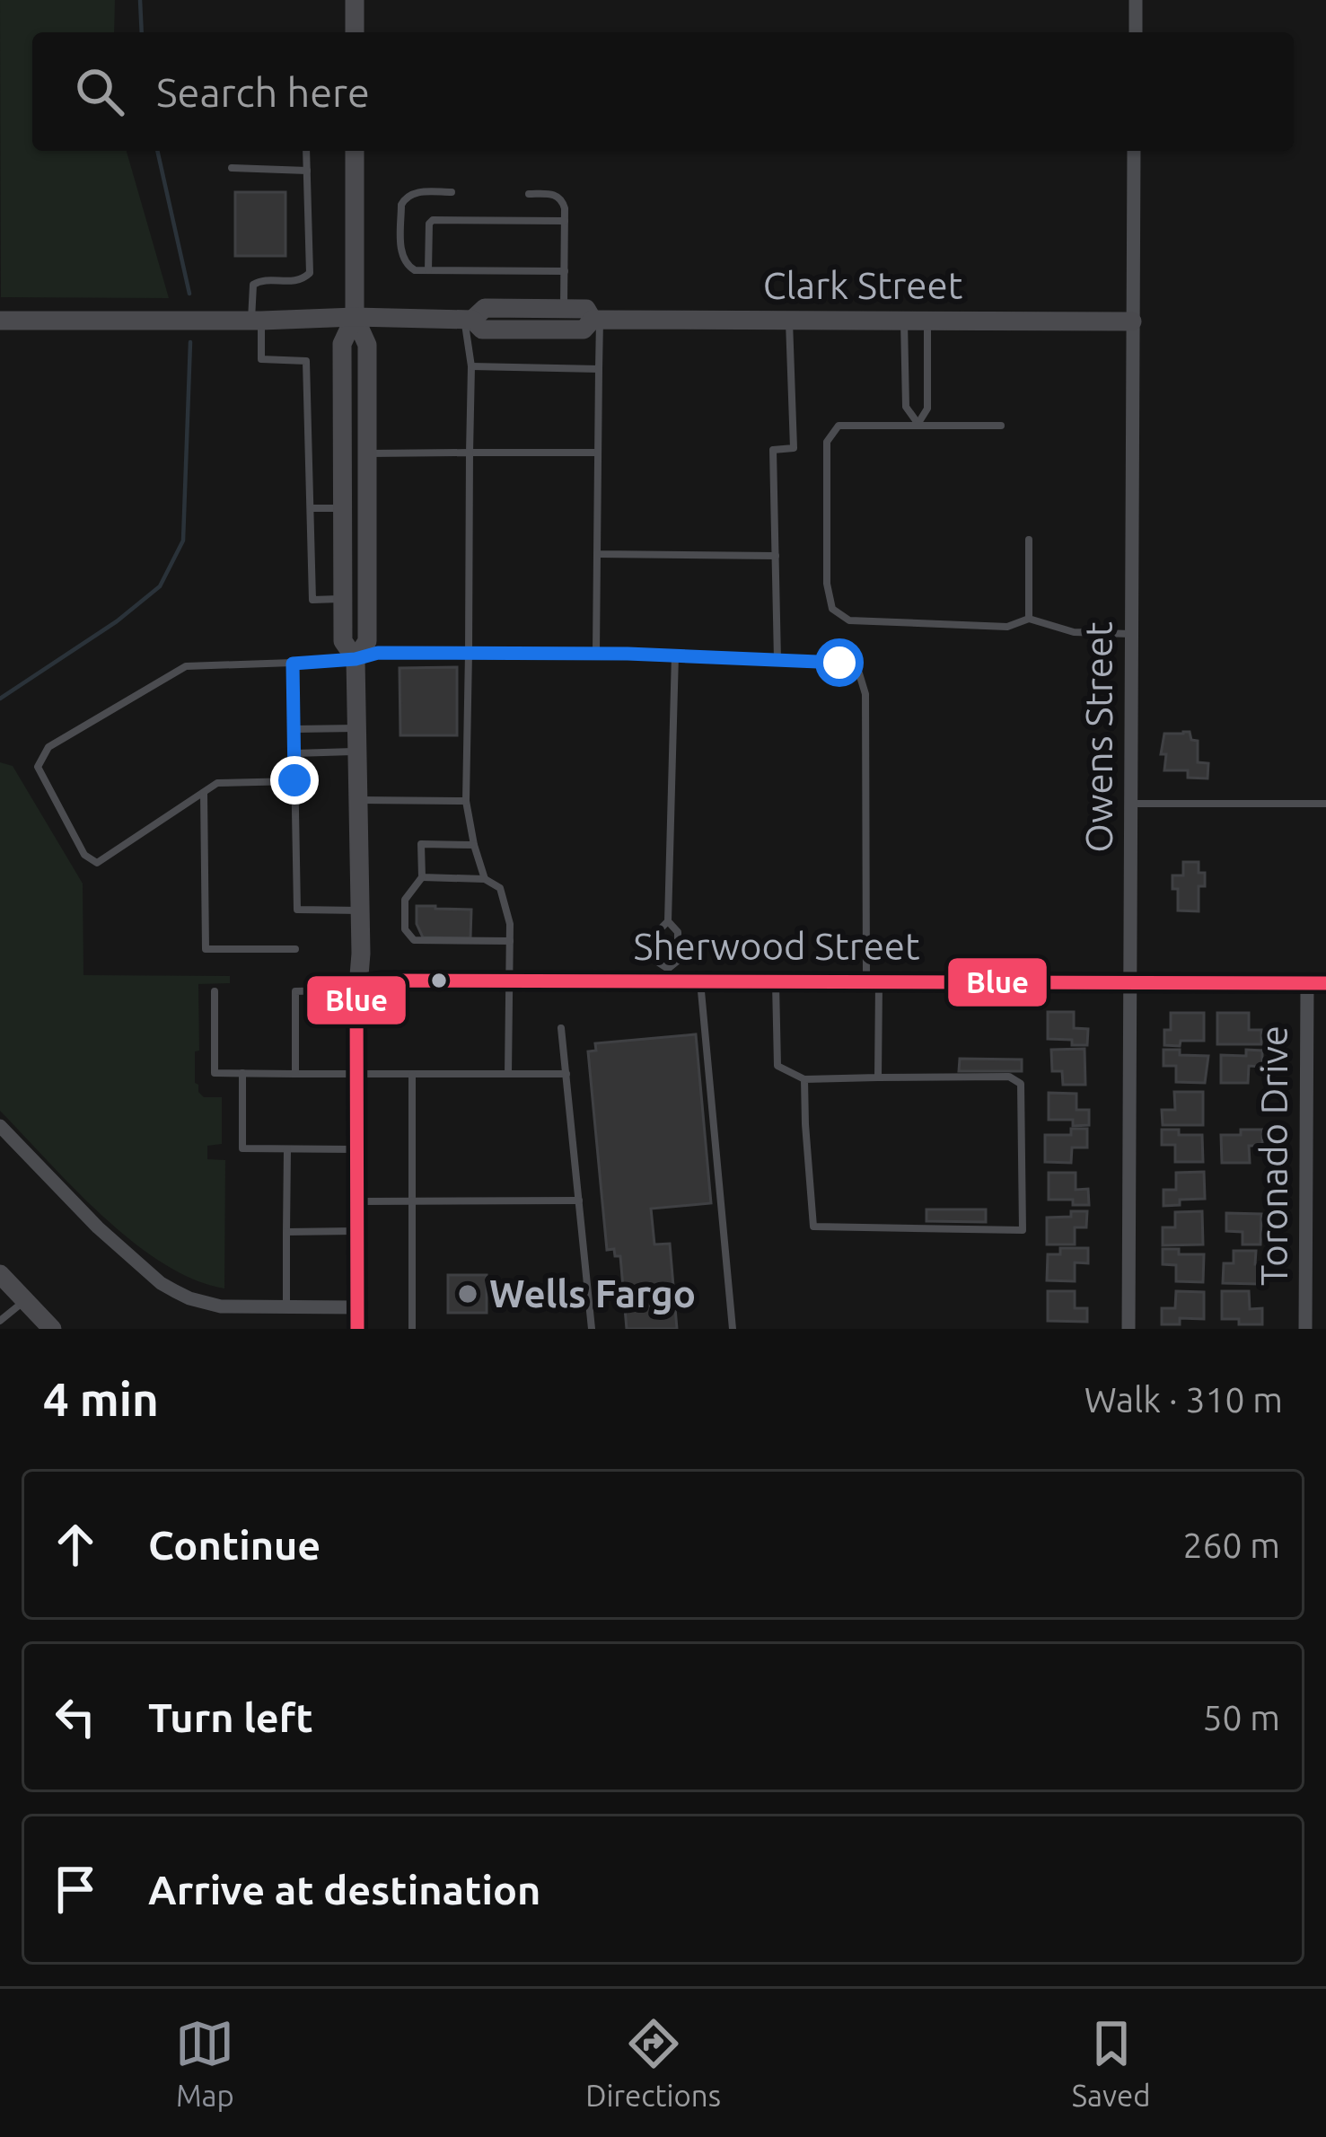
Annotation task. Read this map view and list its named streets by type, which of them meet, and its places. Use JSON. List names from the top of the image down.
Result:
{
  "streets": {
    "street": [
      "Clark Street",
      "Owens Street",
      "Sherwood Street",
      "Toronado Drive"
    ]
  },
  "crossings": [
    ["Clark Street", "Owens Street"],
    ["Owens Street", "Sherwood Street"],
    ["Sherwood Street", "Toronado Drive"]
  ],
  "places": ["Wells Fargo"],
  "lines": ["transit line Blue"],
  "page": {
    "search": "Search here",
    "heading": ["4 min", "Walk · 310 m"],
    "list": [
      ["Continue", "260 m"],
      ["Turn left", "50 m"],
      "Arrive at destination"
    ],
    "nav": ["Map", "Directions", "Saved"]
  }
}
